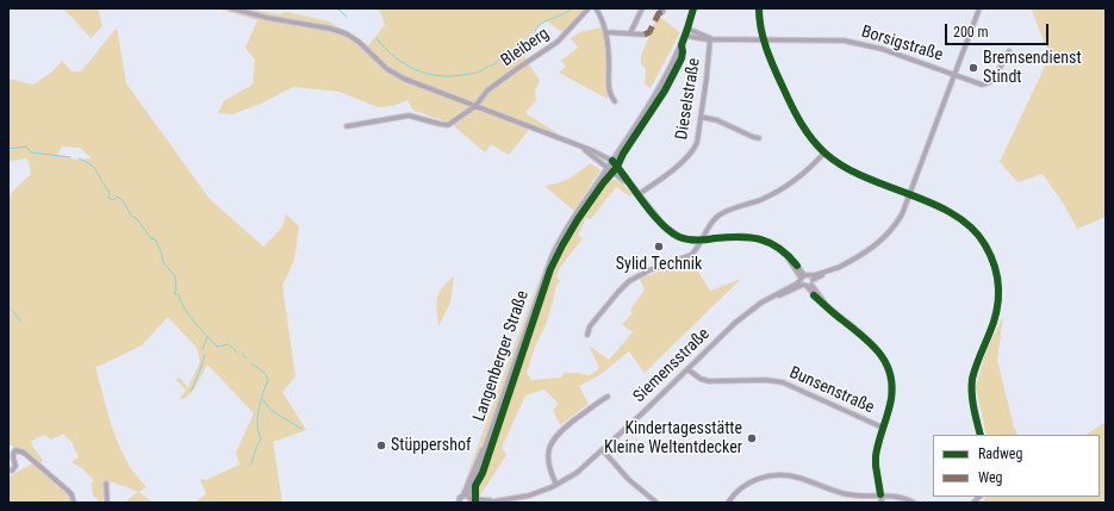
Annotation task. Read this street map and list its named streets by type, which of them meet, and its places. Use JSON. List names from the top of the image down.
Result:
{
  "streets": {
    "main road": ["Langenberger Straße"],
    "street": [
      "Borsigstraße",
      "Bleiberg",
      "Dieselstraße",
      "Siemensstraße",
      "Bunsenstraße"
    ]
  },
  "crossings": [
    ["Borsigstraße", "Dieselstraße"],
    ["Borsigstraße", "Langenberger Straße"],
    ["Borsigstraße", "Siemensstraße"],
    ["Langenberger Straße", "Siemensstraße"],
    ["Siemensstraße", "Bunsenstraße"]
  ],
  "places": [
    "Bremsendienst Stindt",
    "Sylid Technik",
    "Kindertagesstätte Kleine Weltentdecker",
    "Stüppershof"
  ],
  "legend": ["Radweg", "Weg"],
  "scale_bar": "200 m"
}
